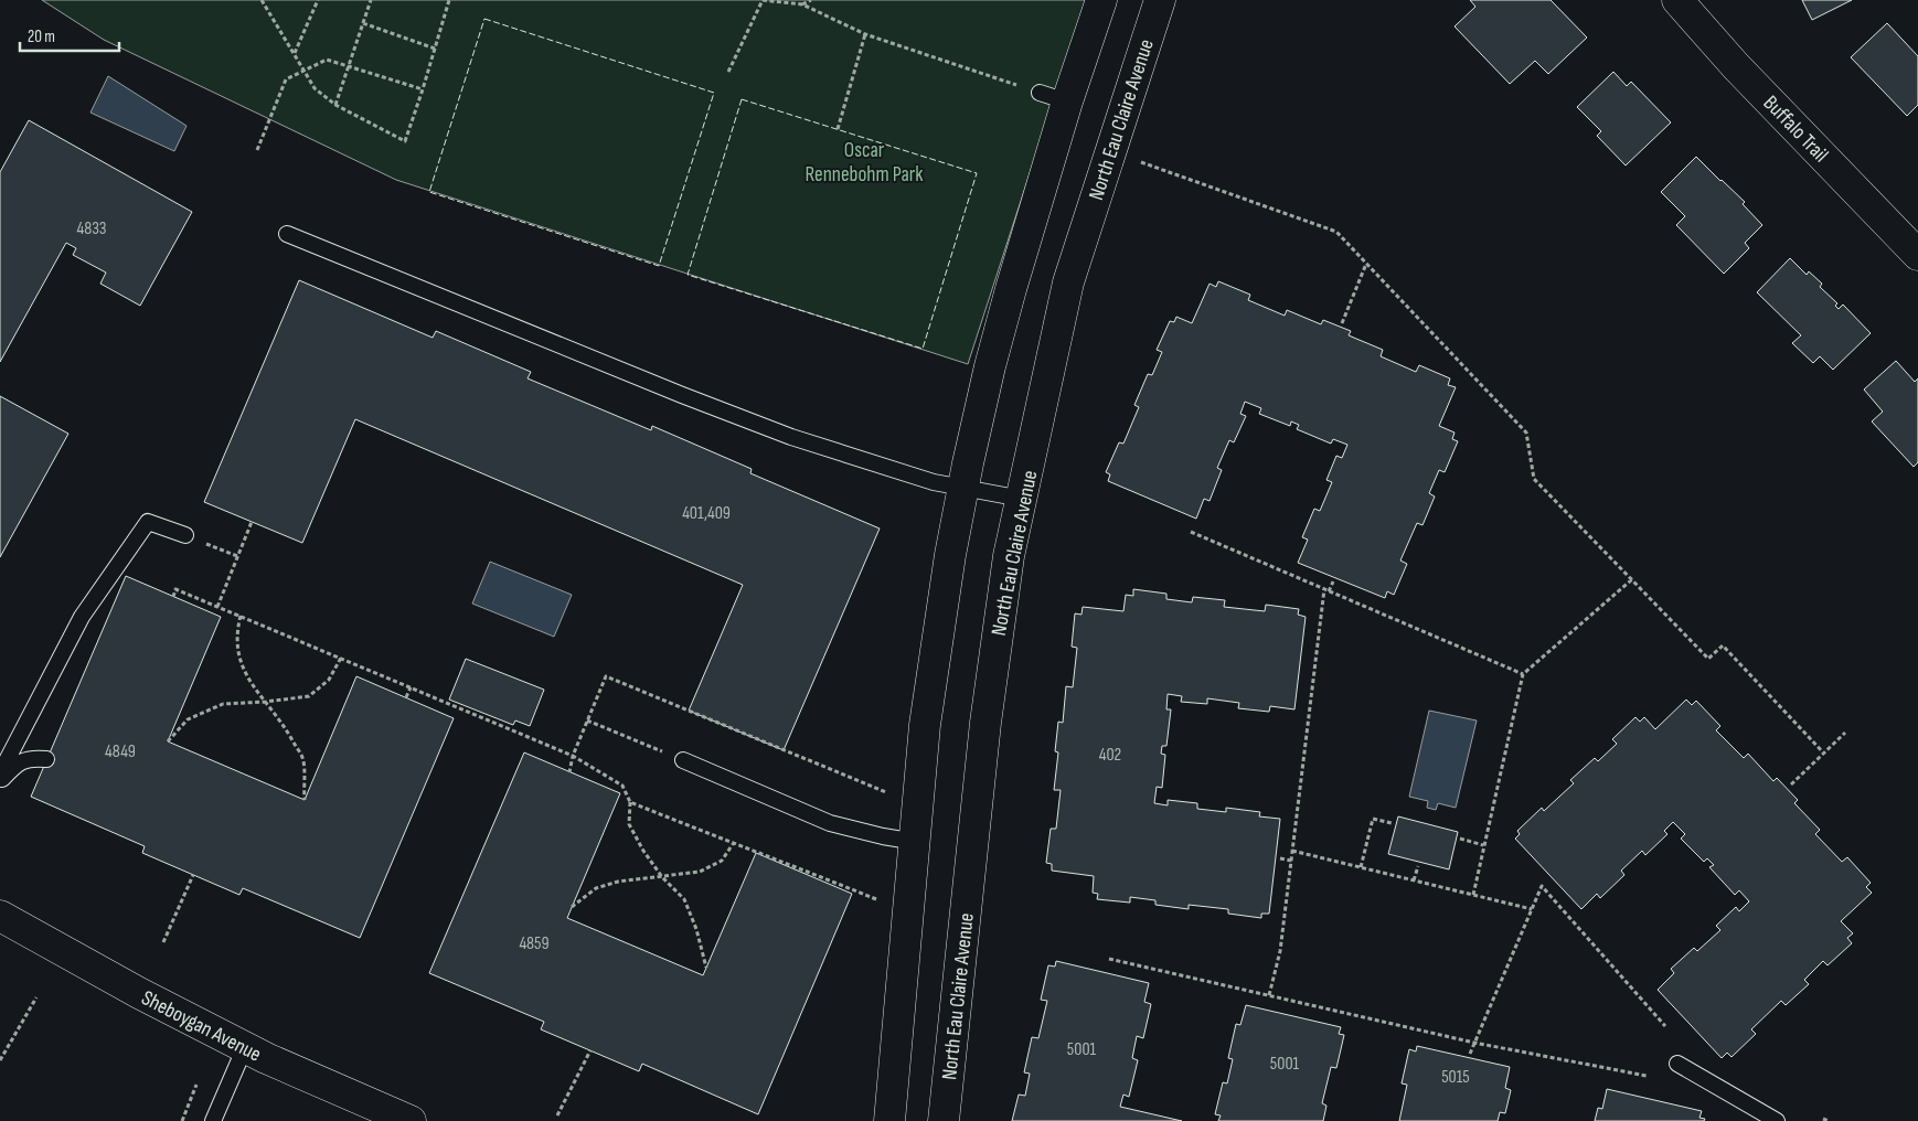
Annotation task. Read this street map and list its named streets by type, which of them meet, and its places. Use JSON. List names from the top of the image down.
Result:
{
  "streets": {
    "street": ["North Eau Claire Avenue", "Buffalo Trail", "Sheboygan Avenue"]
  },
  "parks": ["Oscar Rennebohm Park"],
  "house_numbers": [
    "4833",
    "401,409",
    "4849",
    "402",
    "4859",
    "5001",
    "5001",
    "5015"
  ],
  "scale_bar": "20 m"
}
